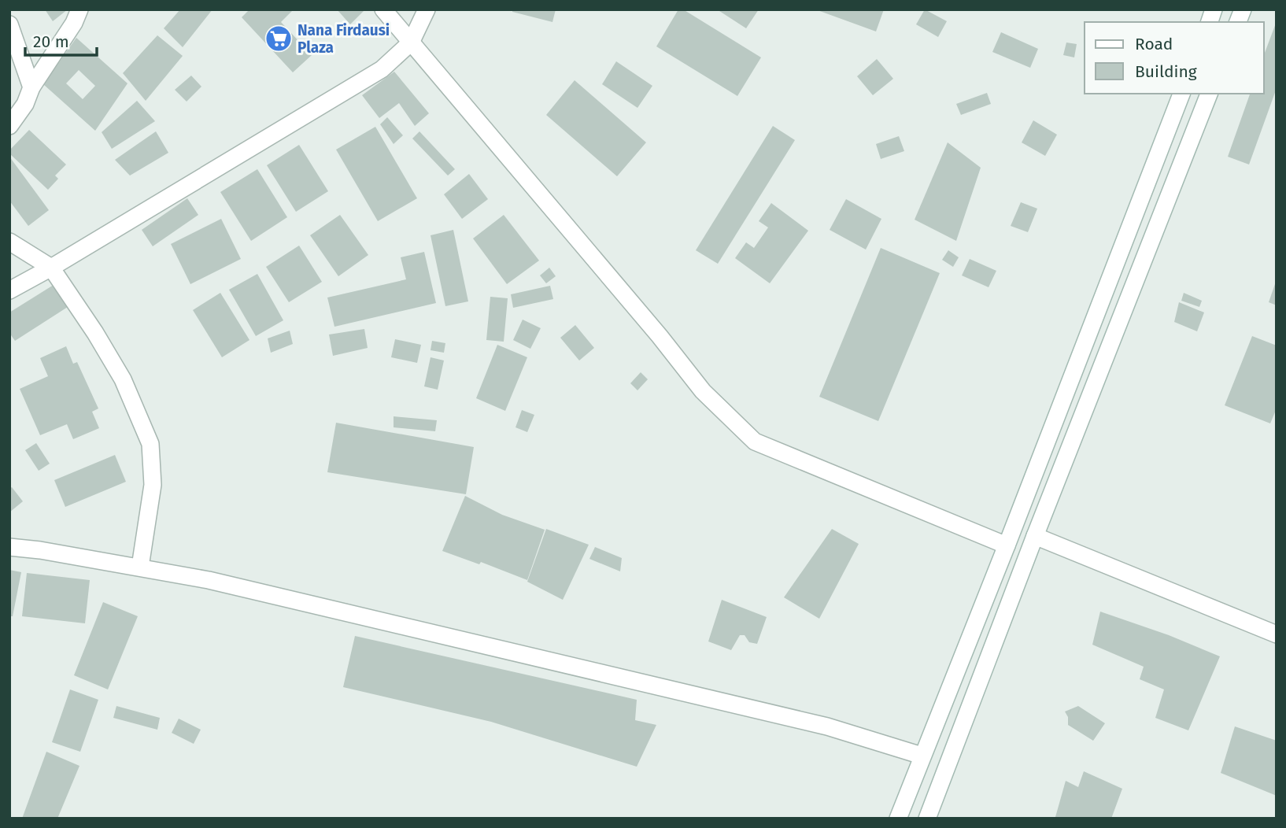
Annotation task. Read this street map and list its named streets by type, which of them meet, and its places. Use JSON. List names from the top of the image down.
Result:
{
  "places": {
    "supermarket": ["Nana Firdausi Plaza"]
  },
  "legend": ["Road", "Building"],
  "scale_bar": "20 m"
}
